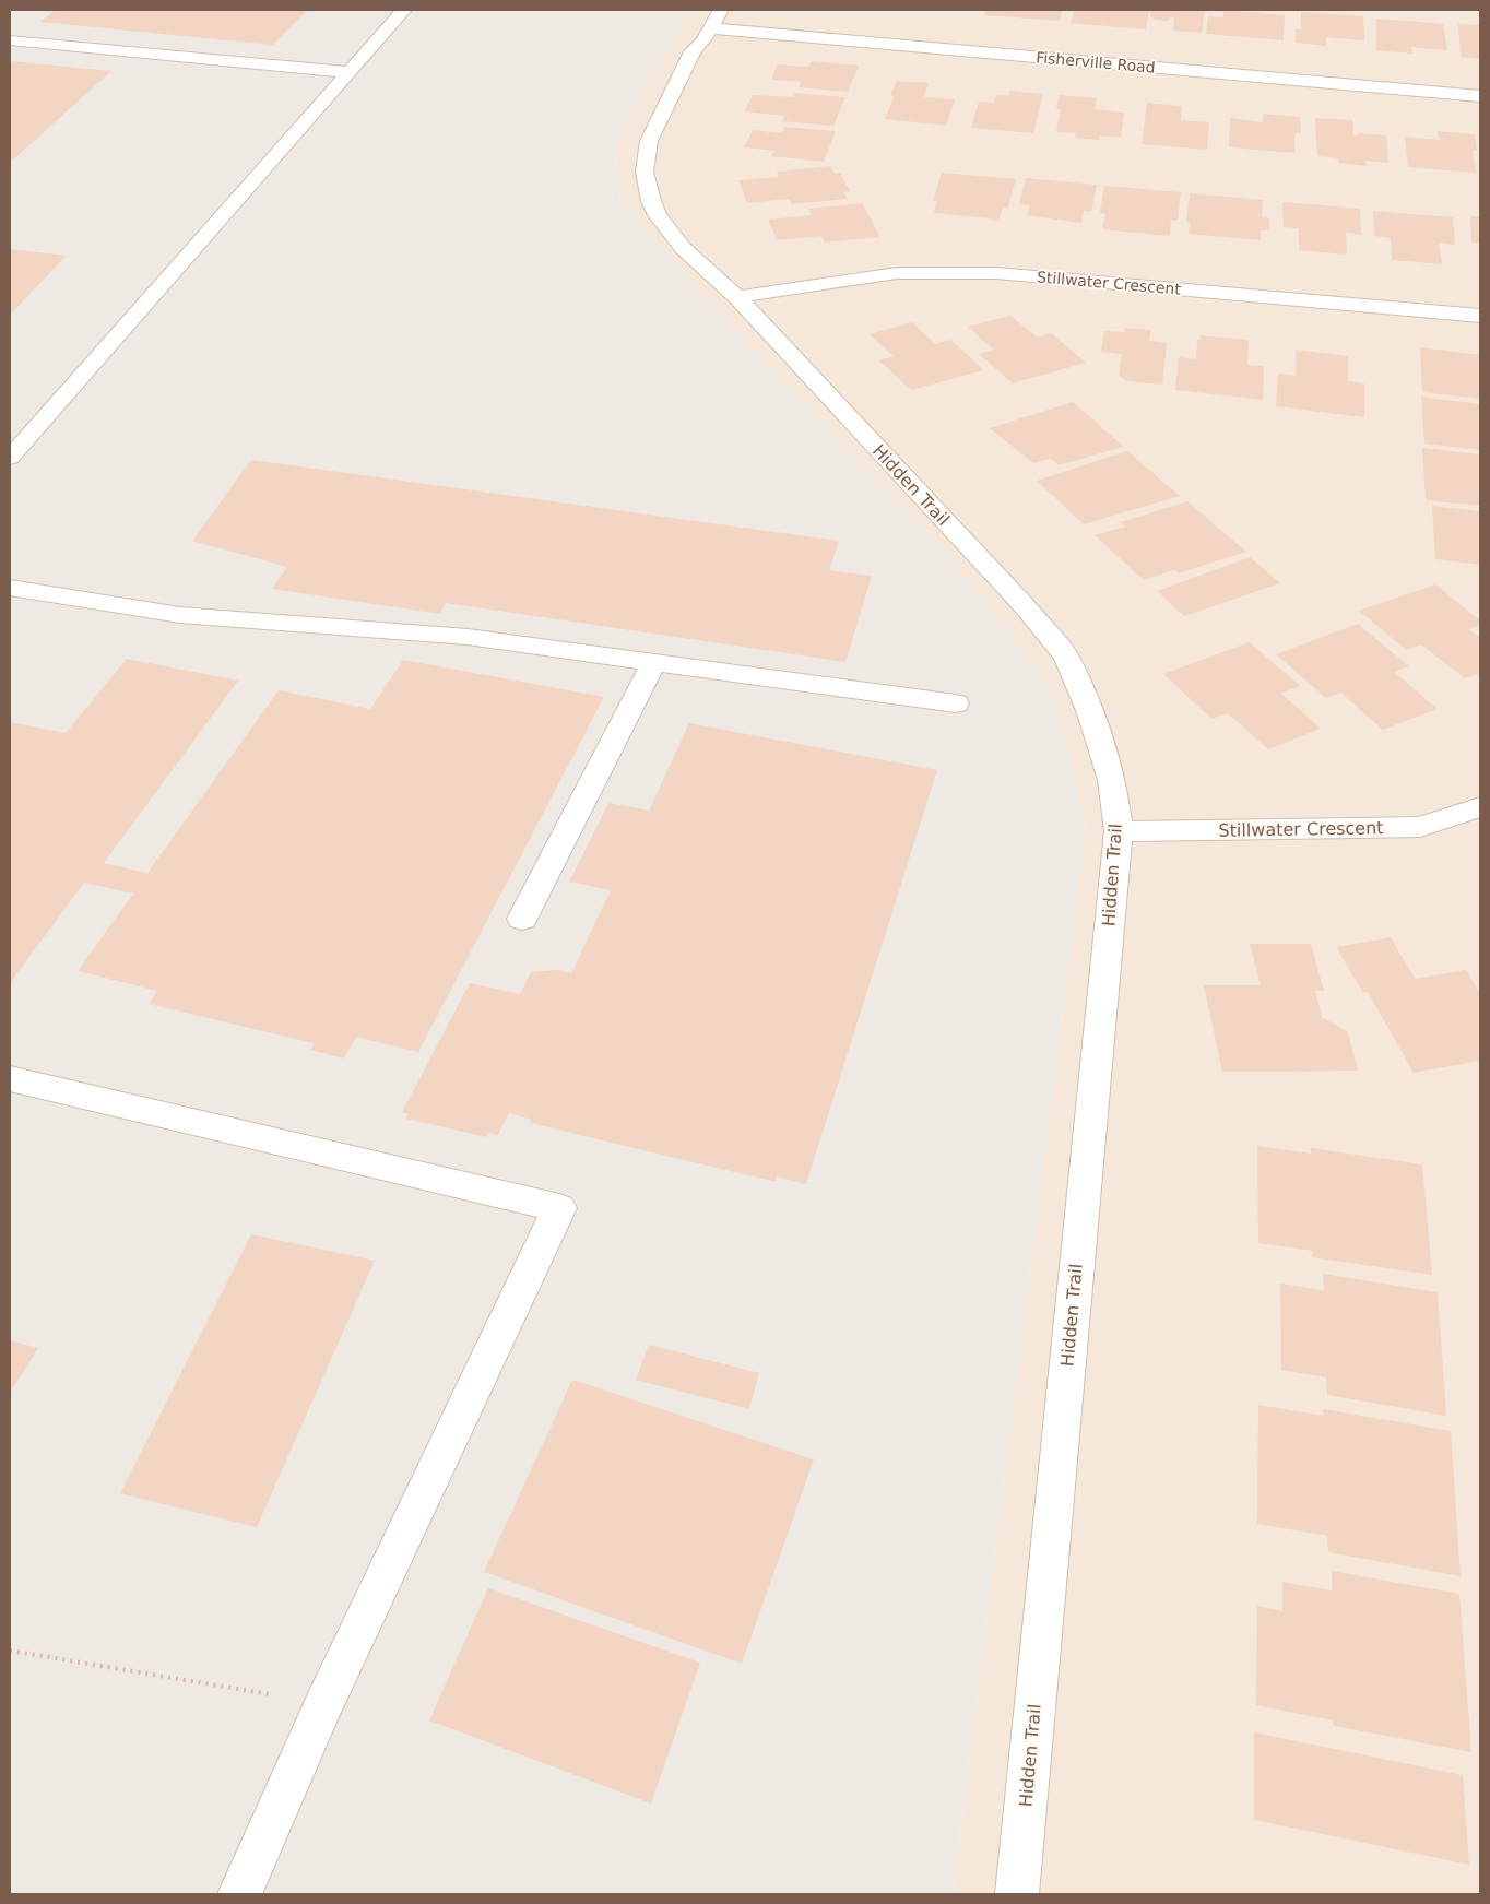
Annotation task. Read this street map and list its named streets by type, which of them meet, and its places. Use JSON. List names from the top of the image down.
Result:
{
  "streets": {
    "street": ["Fisherville Road", "Stillwater Crescent", "Hidden Trail"]
  },
  "crossings": [
    ["Fisherville Road", "Hidden Trail"],
    ["Stillwater Crescent", "Hidden Trail"]
  ]
}
